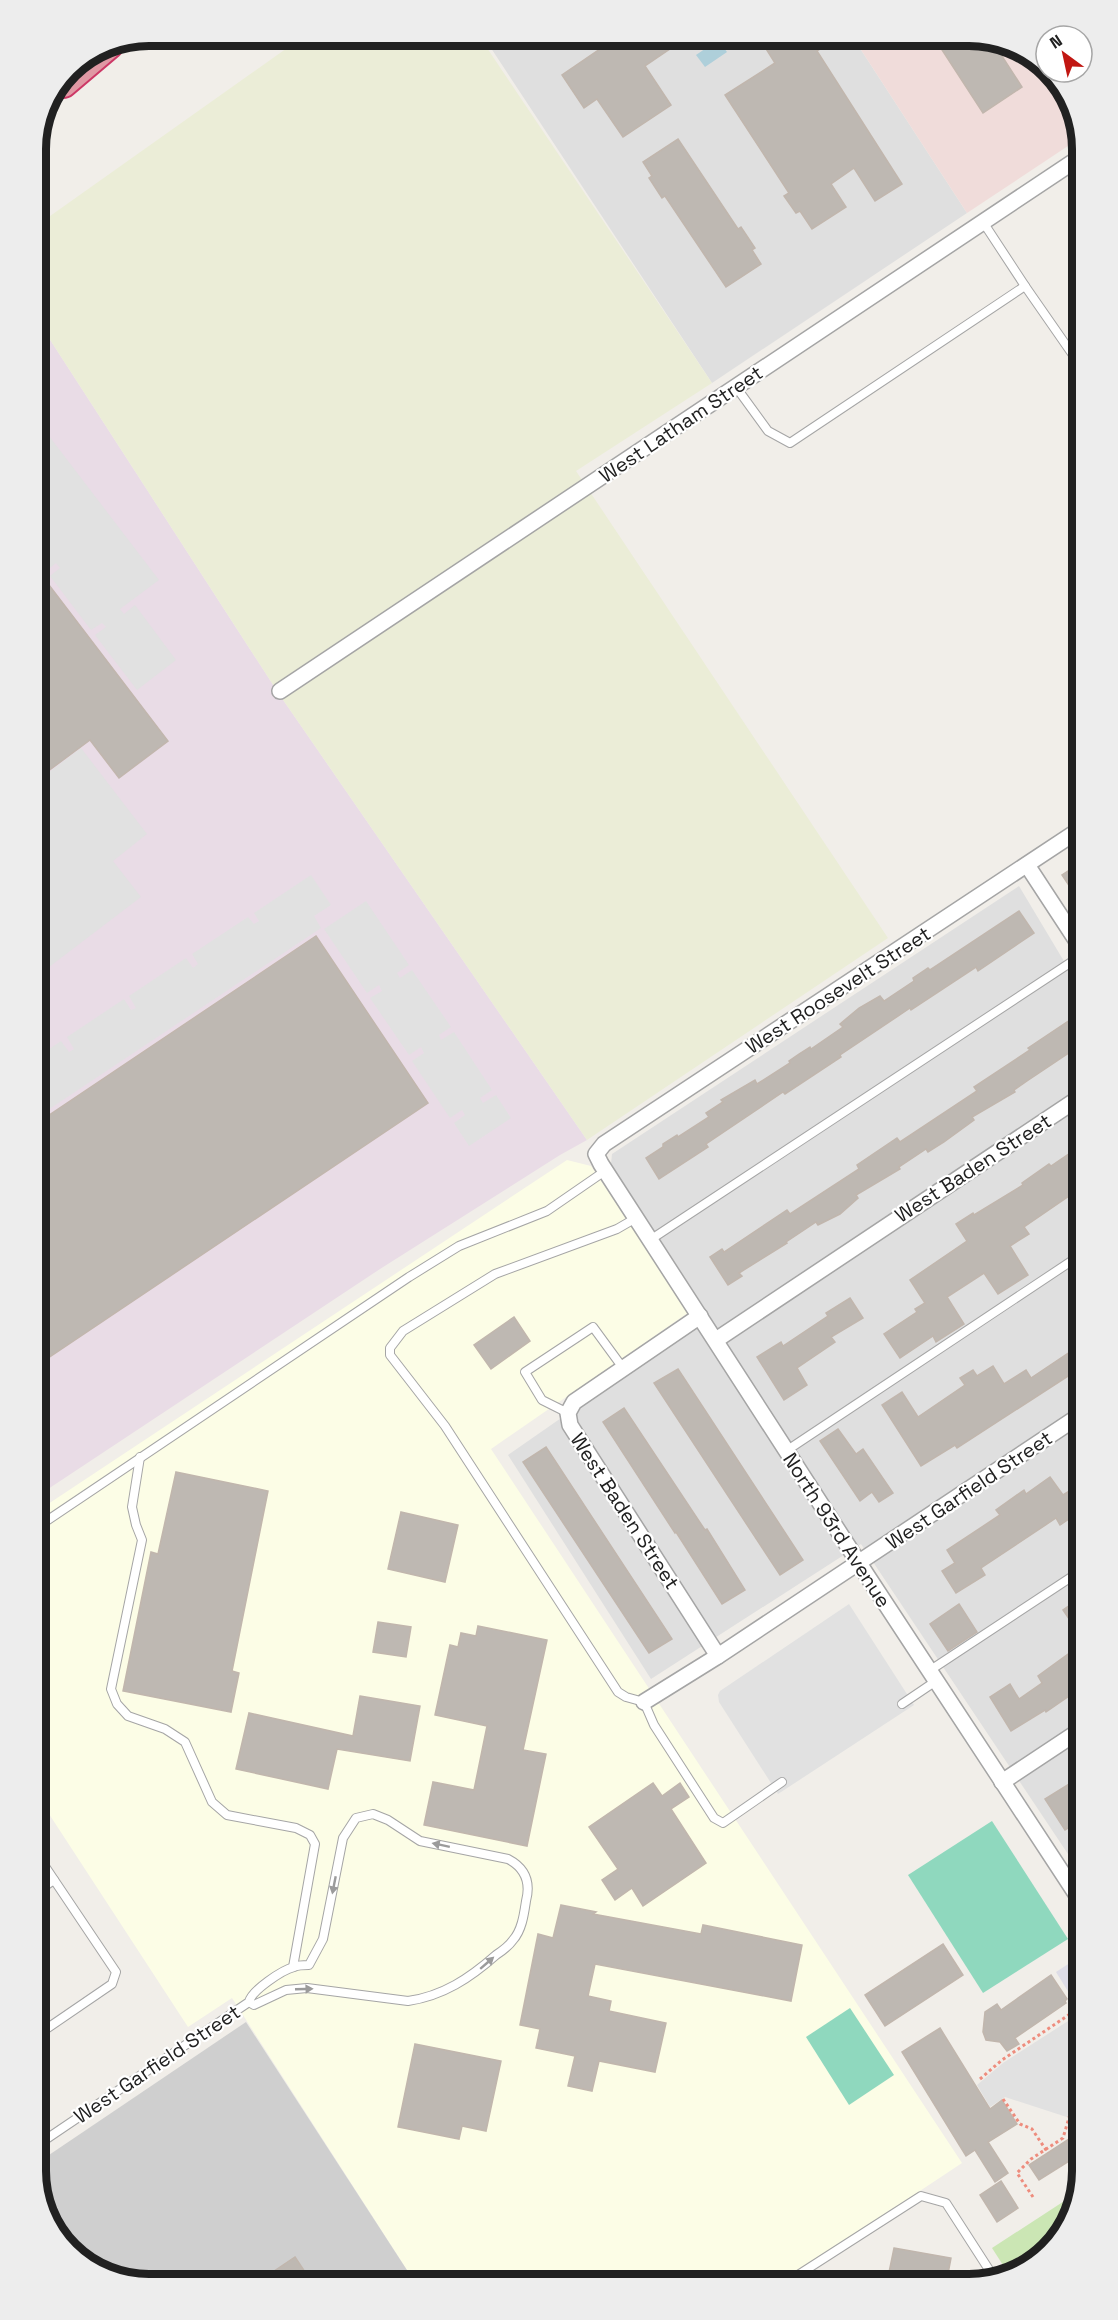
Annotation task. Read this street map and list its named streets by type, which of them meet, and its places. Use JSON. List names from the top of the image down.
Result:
{
  "streets": {
    "street": [
      "West Latham Street",
      "West Roosevelt Street",
      "West Baden Street",
      "West Garfield Street",
      "North 93rd Avenue"
    ]
  },
  "crossings": [
    ["West Roosevelt Street", "North 93rd Avenue"],
    ["West Baden Street", "West Garfield Street"],
    ["West Baden Street", "North 93rd Avenue"],
    ["West Garfield Street", "North 93rd Avenue"]
  ],
  "north": "top left"
}
